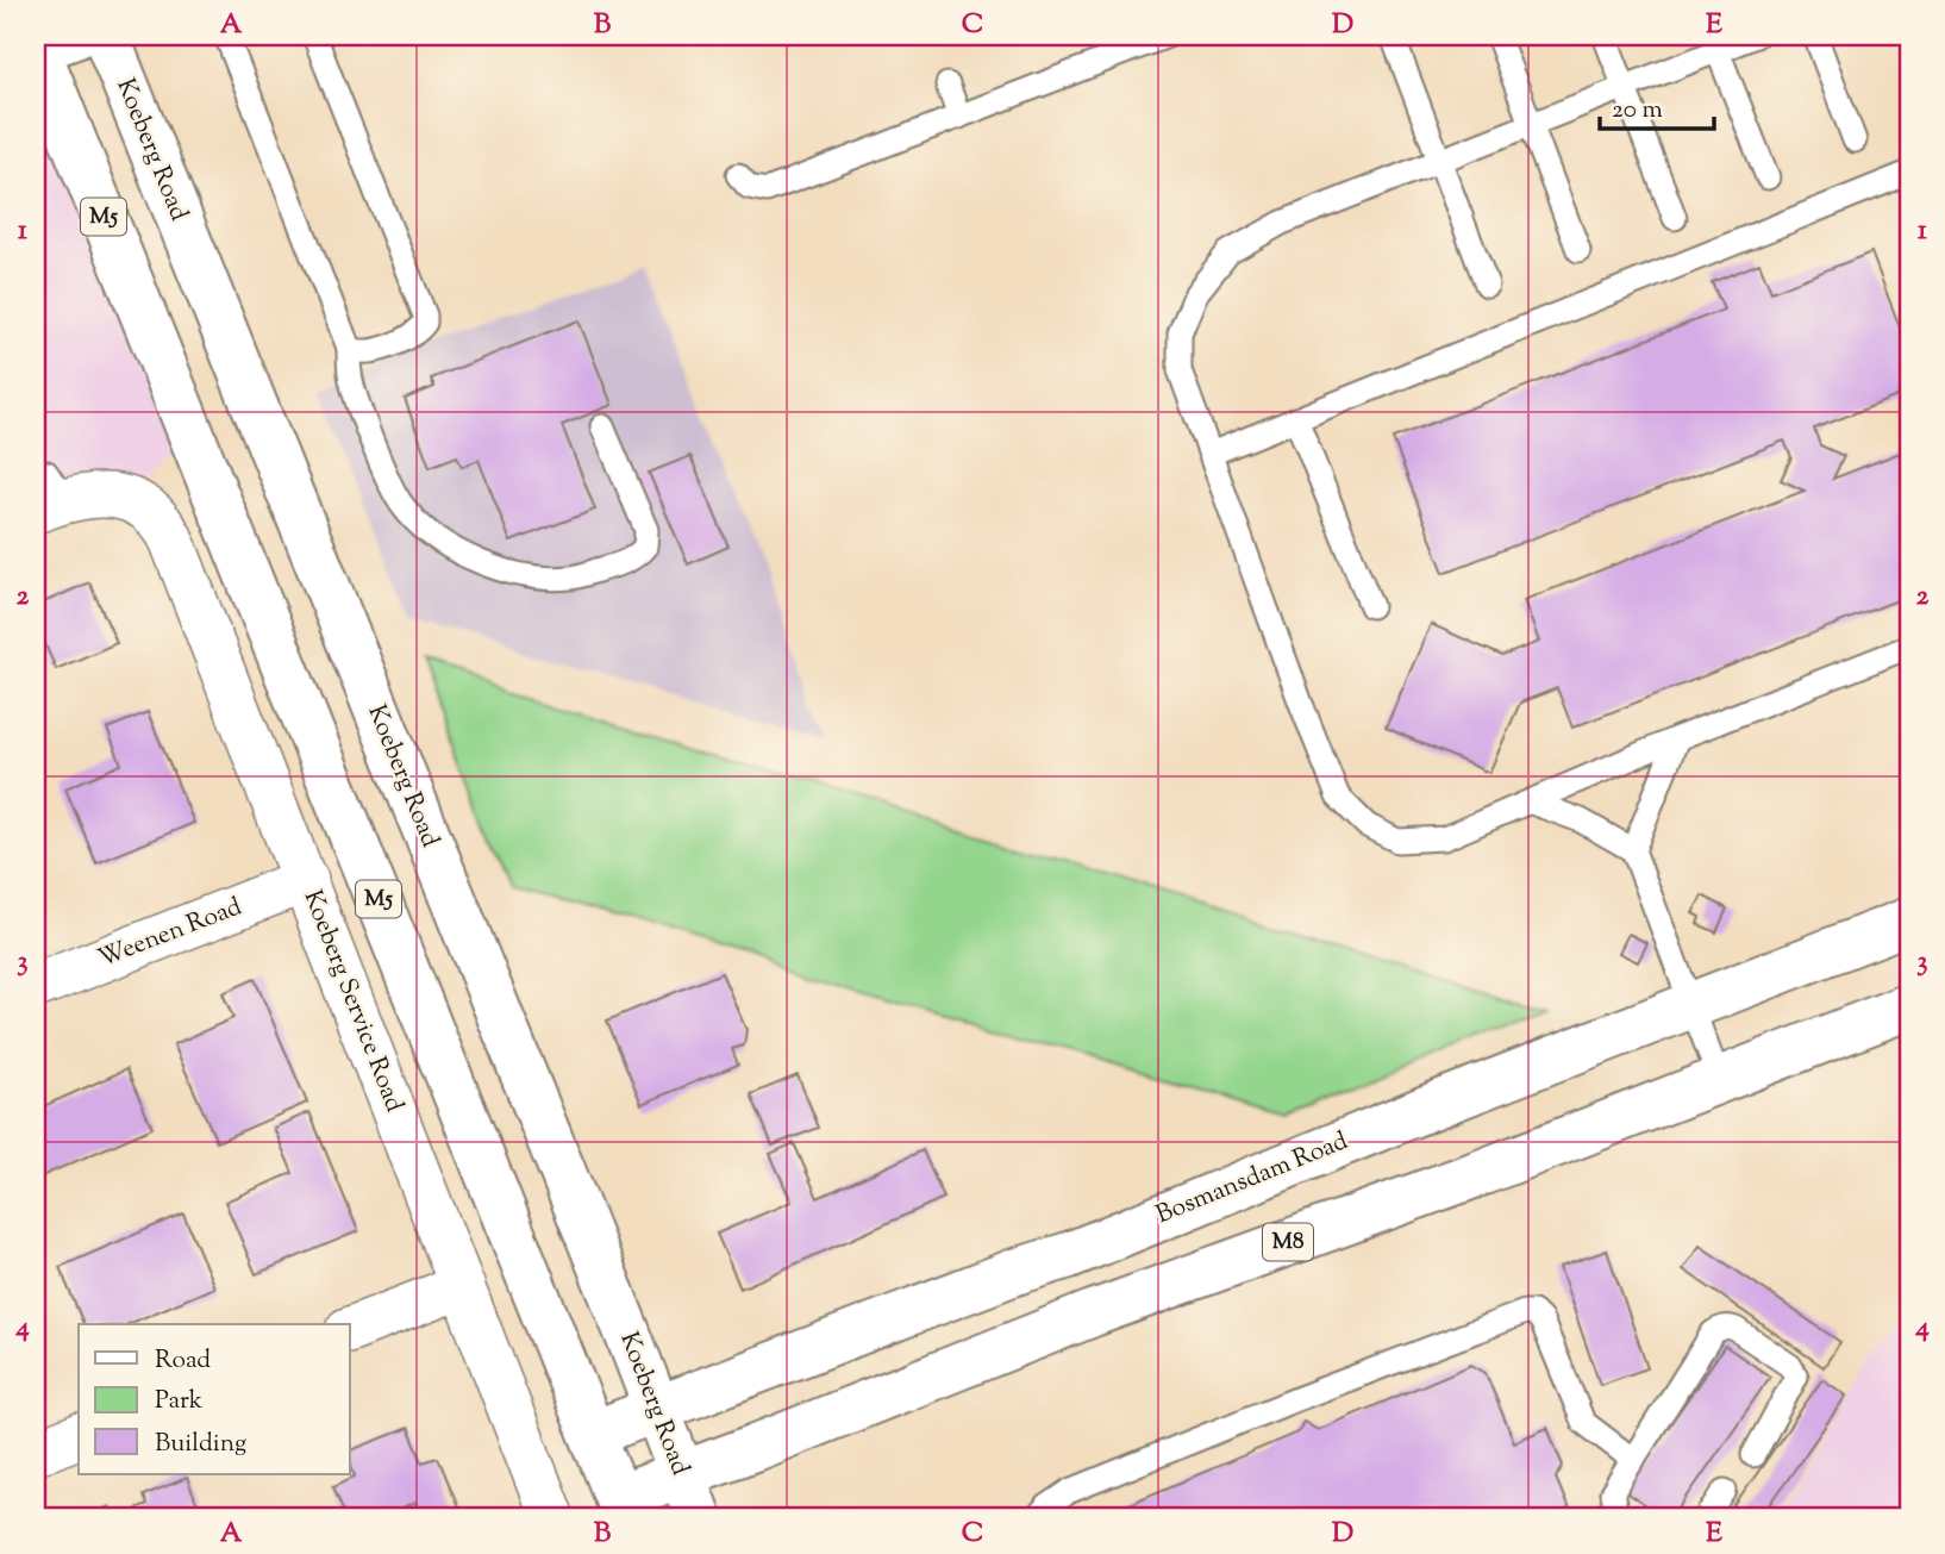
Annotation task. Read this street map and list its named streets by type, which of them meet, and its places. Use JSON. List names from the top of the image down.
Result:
{
  "streets": {
    "main road": [
      "Koeberg Road",
      "M5",
      "Bosmansdam Road",
      "M8"
    ],
    "street": ["Weenen Road", "Koeberg Service Road"]
  },
  "crossings": [
    ["Koeberg Road", "Bosmansdam Road"],
    ["Koeberg Road", "M8"],
    ["M5", "Bosmansdam Road"],
    ["M5", "M8"],
    ["Weenen Road", "Koeberg Service Road"]
  ],
  "legend": ["Road", "Park", "Building"],
  "scale_bar": "20 m",
  "grid": {
    "columns": [
      "A",
      "B",
      "C",
      "D",
      "E"
    ],
    "rows": [
      "1",
      "2",
      "3",
      "4"
    ]
  }
}
